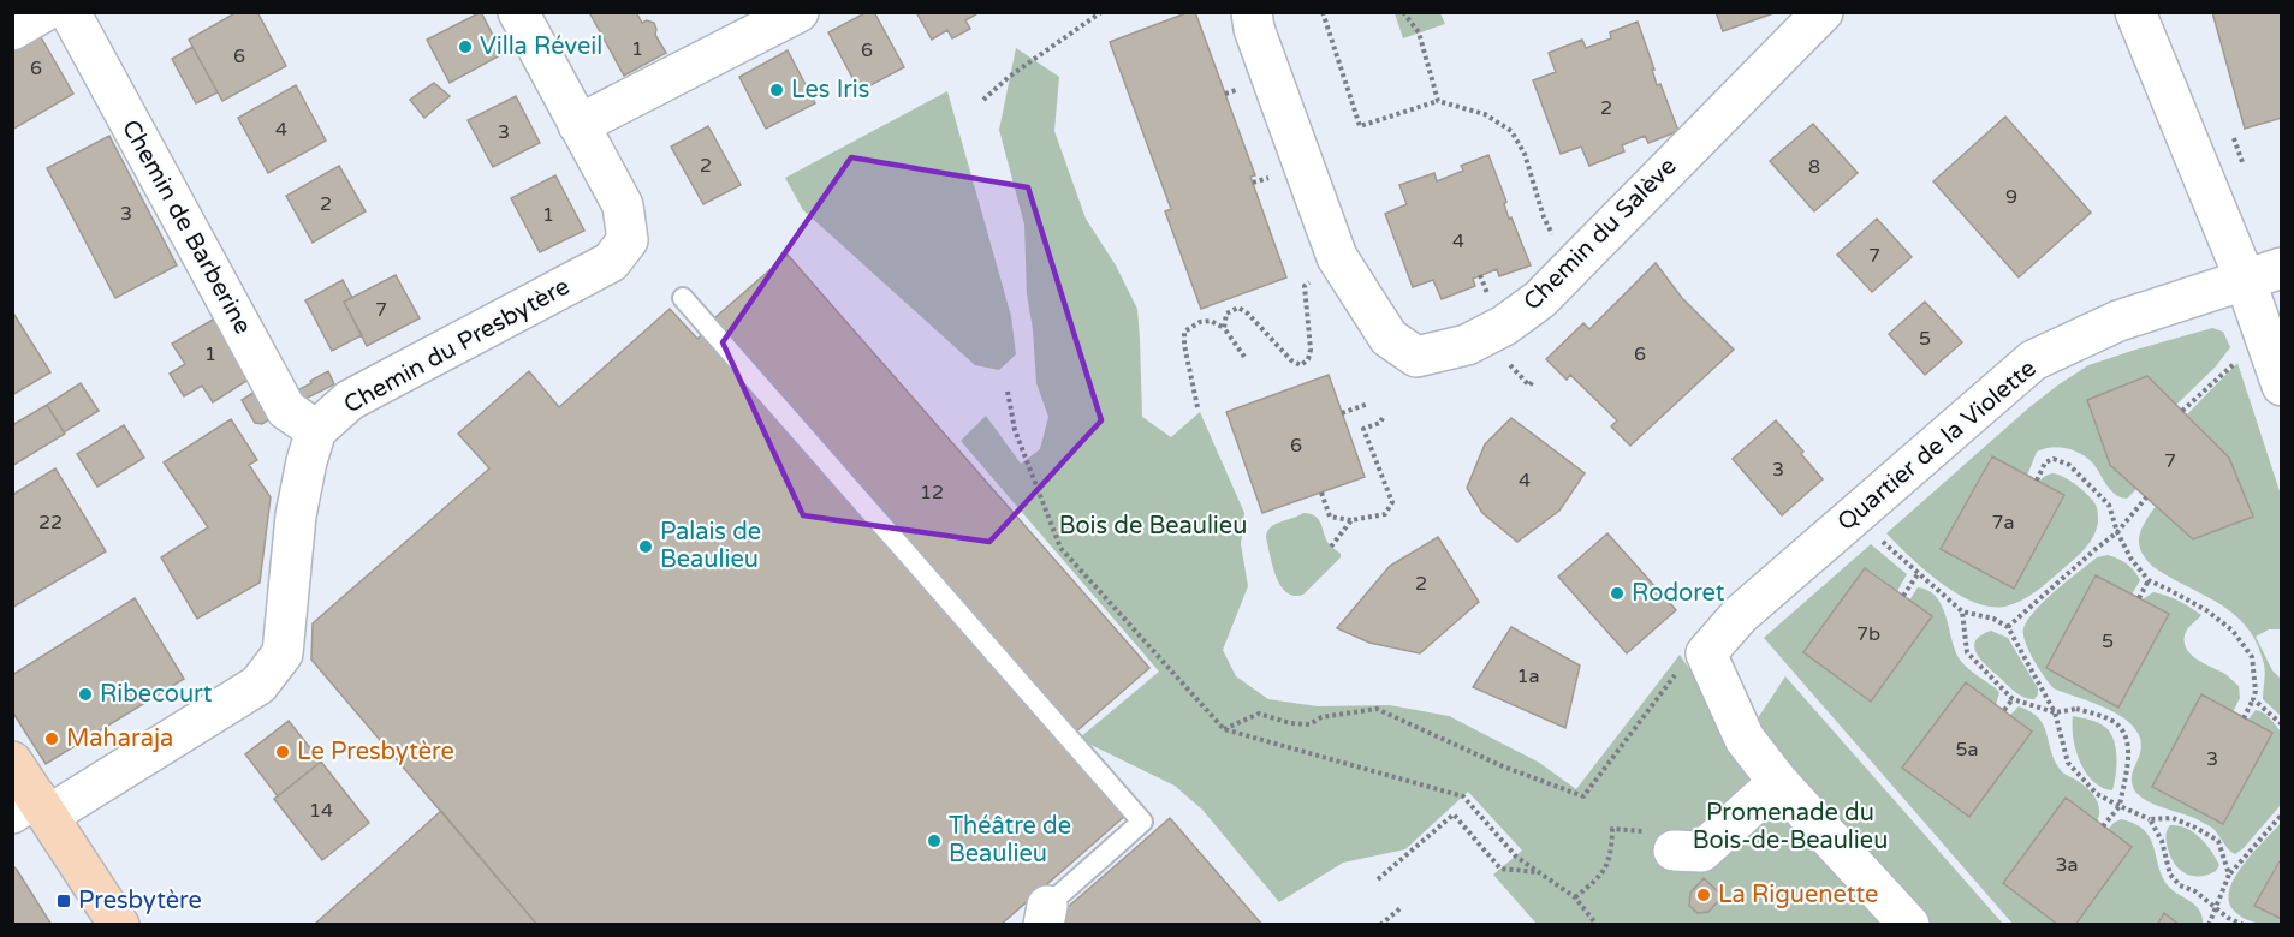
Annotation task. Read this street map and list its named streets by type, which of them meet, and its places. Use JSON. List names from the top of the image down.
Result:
{
  "streets": {
    "street": [
      "Chemin de Barberine",
      "Chemin du Salève",
      "Chemin du Presbytère",
      "Quartier de la Violette"
    ]
  },
  "crossings": [
    ["Chemin de Barberine", "Chemin du Presbytère"]
  ],
  "parks": ["Bois de Beaulieu", "Promenade du Bois-de-Beaulieu"],
  "places": {
    "other": [
      "Villa Réveil",
      "Les Iris",
      "Palais de Beaulieu",
      "Rodoret",
      "Ribecourt",
      "Maharaja",
      "Le Presbytère",
      "Théâtre de Beaulieu",
      "La Riguenette"
    ],
    "transit": ["Presbytère"]
  },
  "house_numbers": [
    "1",
    "6",
    "6",
    "6",
    "2",
    "4",
    "3",
    "2",
    "8",
    "9",
    "2",
    "3",
    "1",
    "4",
    "7",
    "7",
    "5",
    "1",
    "6",
    "6",
    "7",
    "3",
    "4",
    "12",
    "22",
    "7a",
    "2",
    "7b",
    "5",
    "1a",
    "5a",
    "3",
    "14",
    "3a"
  ]
}
